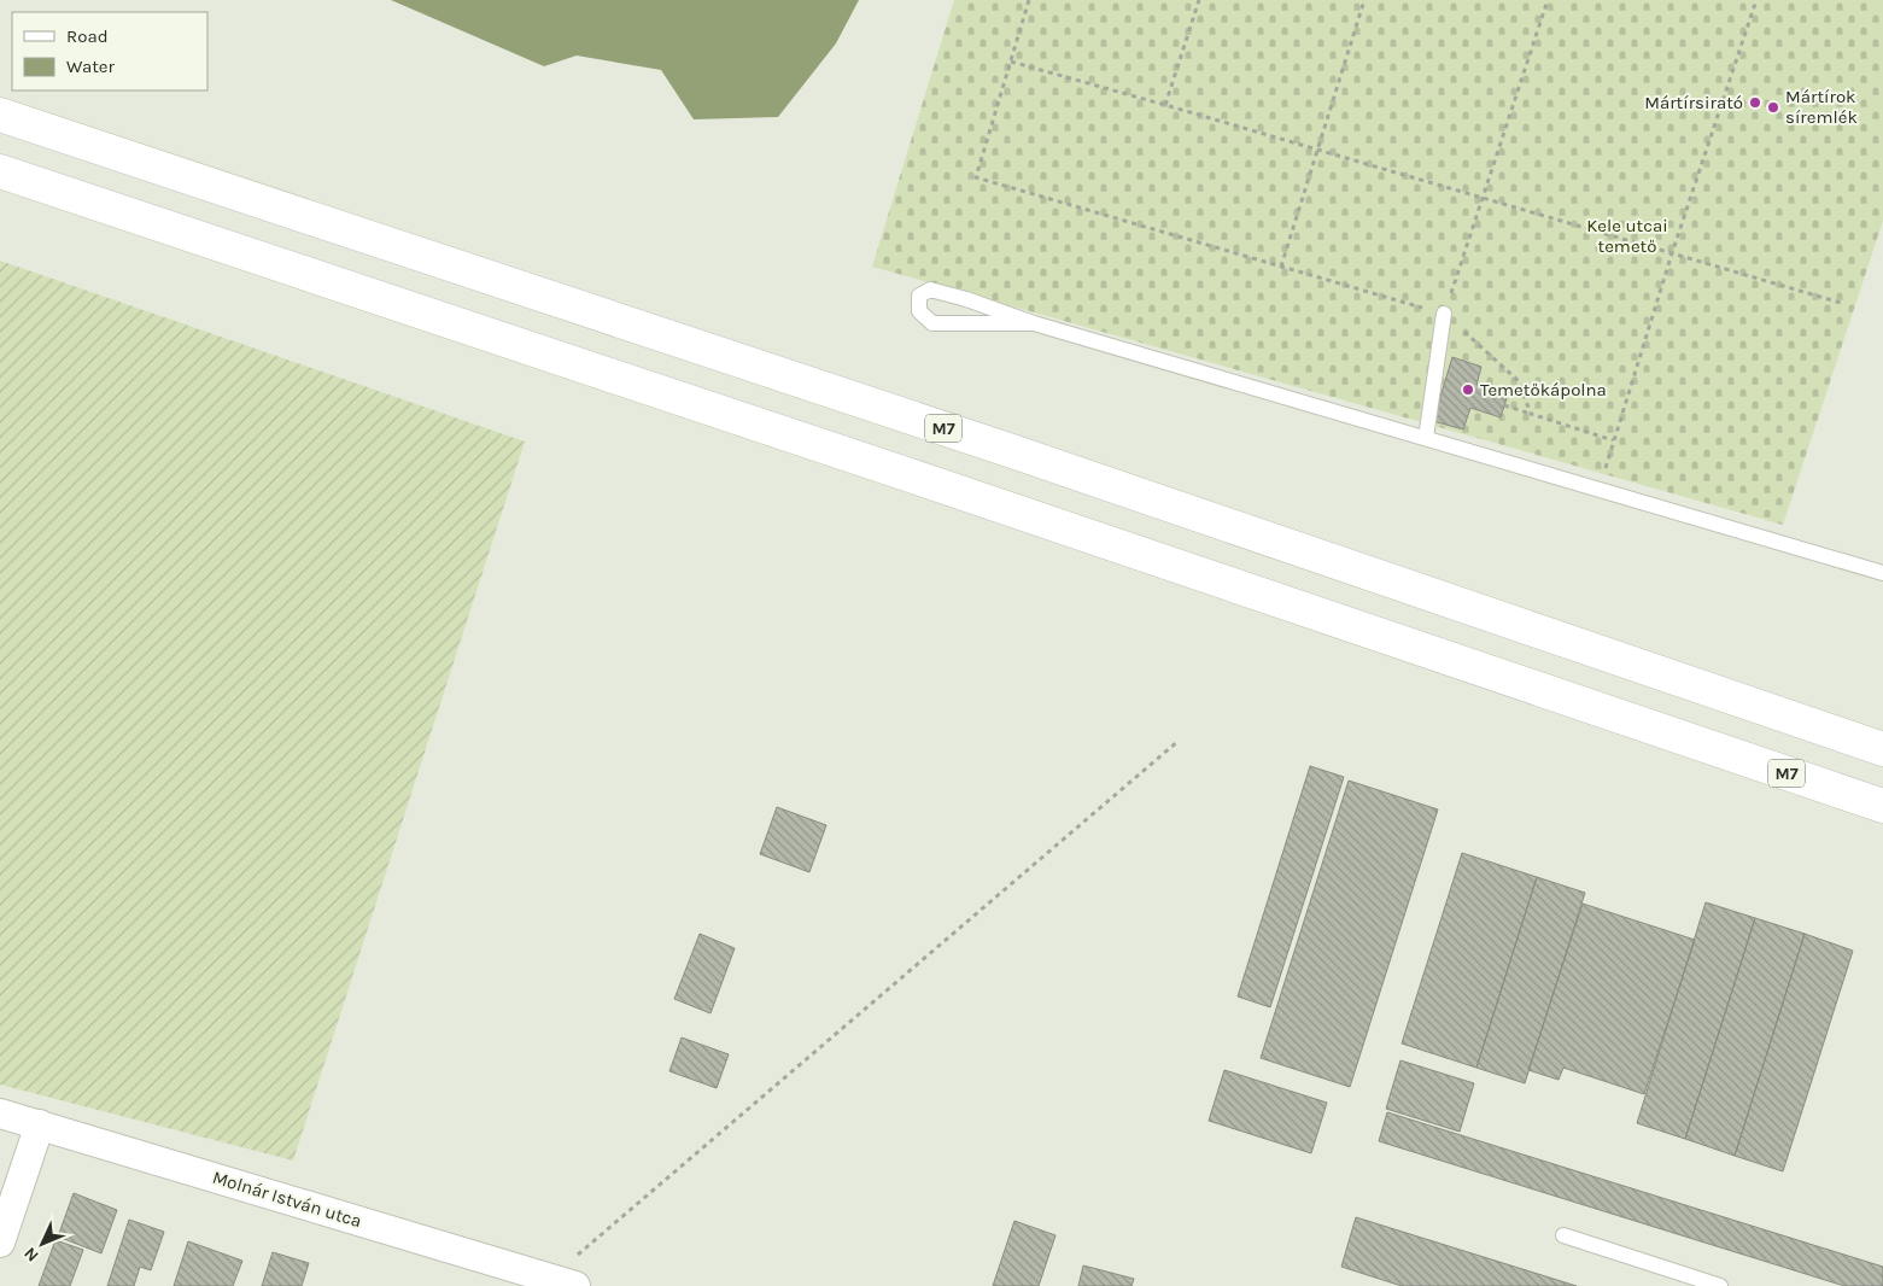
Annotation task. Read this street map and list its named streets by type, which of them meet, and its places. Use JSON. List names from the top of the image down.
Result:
{
  "streets": {
    "highway": ["M7"],
    "street": ["Molnár István utca"]
  },
  "parks": ["Kele utcai temető"],
  "places": ["Mártírsirató", "Mártírok síremlék", "Temetőkápolna"],
  "legend": ["Road", "Water"],
  "north": "bottom left"
}
